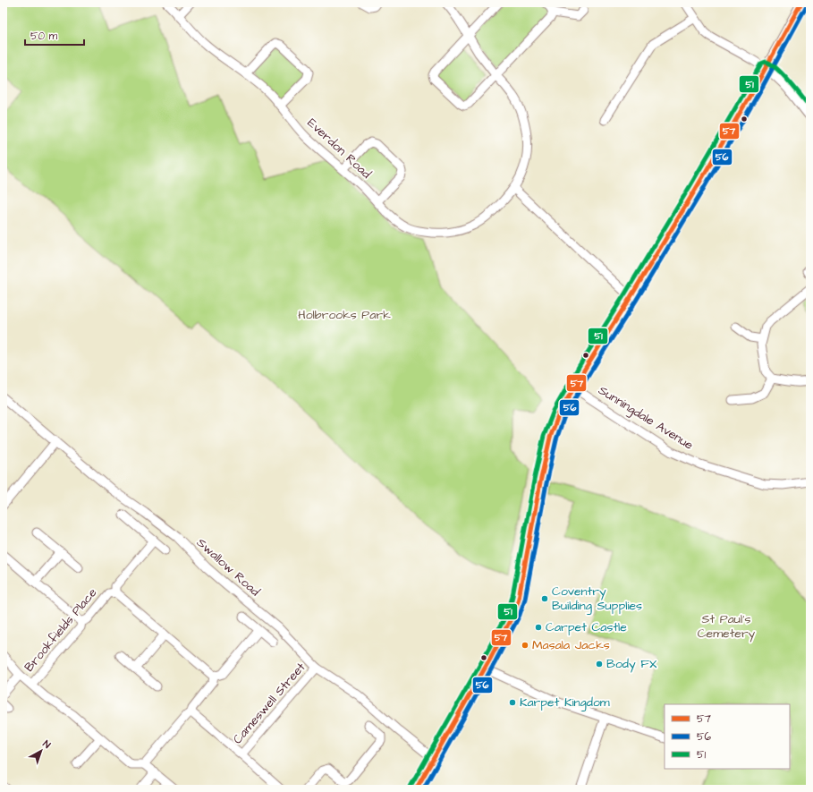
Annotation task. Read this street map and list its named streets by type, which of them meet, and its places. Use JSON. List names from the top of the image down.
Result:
{
  "streets": {
    "street": [
      "Everdon Road",
      "Sunningdale Avenue",
      "Swallow Road",
      "Brookfields Place",
      "Cameswell Street"
    ]
  },
  "crossings": [
    ["Swallow Road", "Cameswell Street"]
  ],
  "parks": ["Holbrooks Park", "St Paul's Cemetery"],
  "places": [
    "Coventry Building Supplies",
    "Carpet Castle",
    "Masala Jacks",
    "Body FX",
    "Karpet Kingdom"
  ],
  "lines": ["transit line 57", "transit line 56", "transit line 51"],
  "legend": ["57", "56", "51"],
  "scale_bar": "50 m",
  "north": "top right"
}
